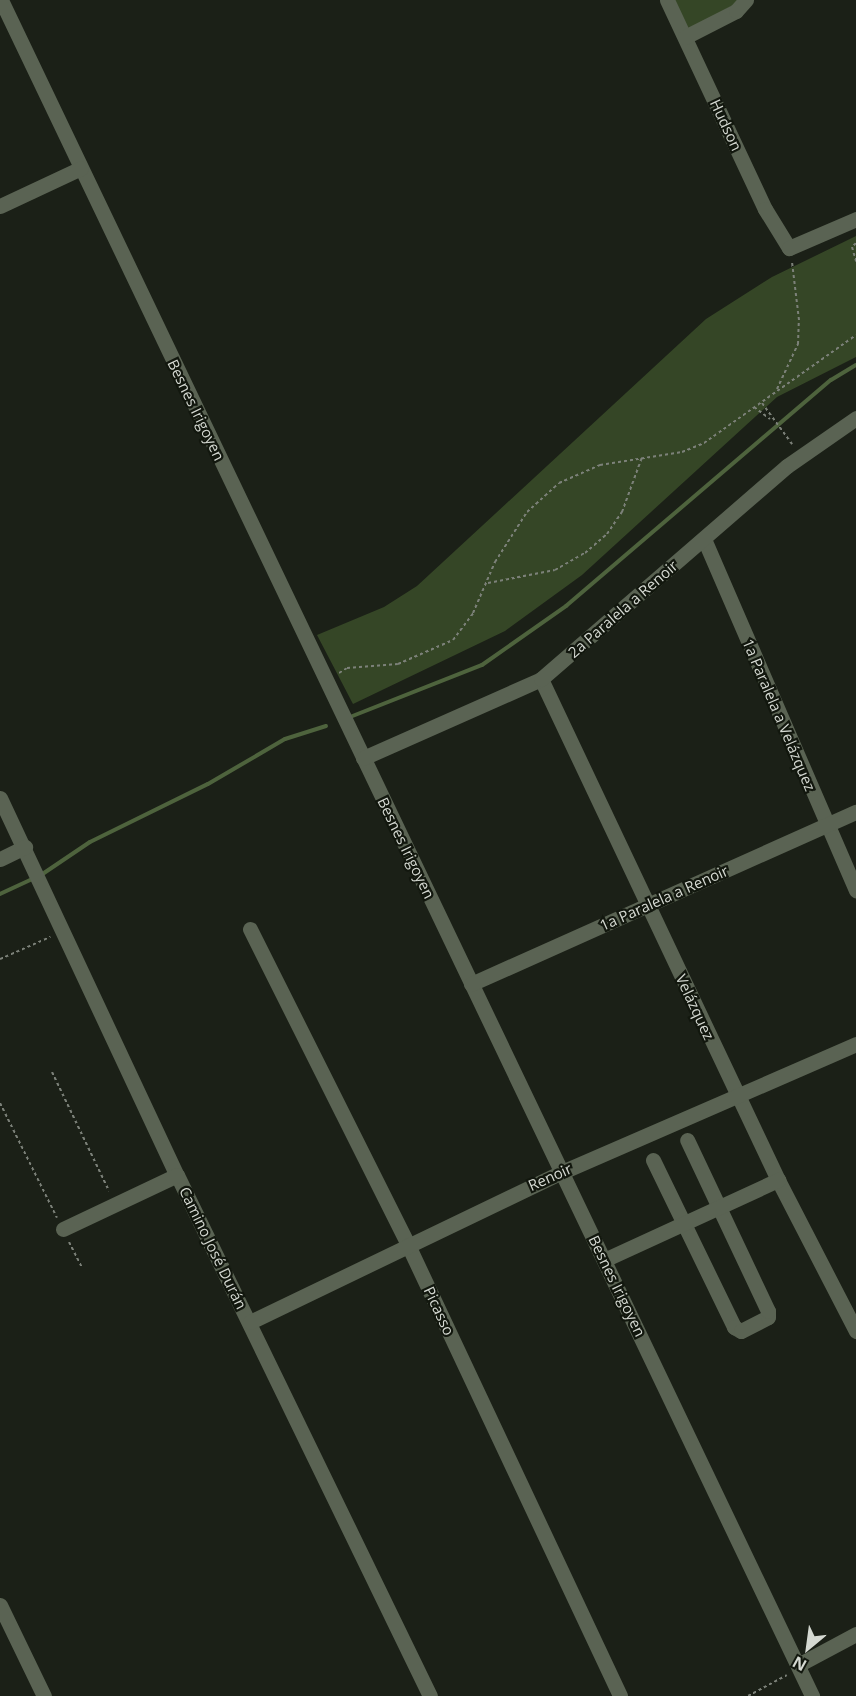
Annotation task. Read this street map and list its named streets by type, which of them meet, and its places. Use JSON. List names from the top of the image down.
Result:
{
  "streets": {
    "street": [
      "Hudson",
      "Besnes Irigoyen",
      "2a Paralela a Renoir",
      "1a Paralela a Velázquez",
      "1a Paralela a Renoir",
      "Velázquez",
      "Renoir",
      "Camino José Durán",
      "Picasso"
    ]
  },
  "crossings": [
    ["Besnes Irigoyen", "2a Paralela a Renoir"],
    ["Besnes Irigoyen", "1a Paralela a Renoir"],
    ["Besnes Irigoyen", "Renoir"],
    ["2a Paralela a Renoir", "1a Paralela a Velázquez"],
    ["2a Paralela a Renoir", "Velázquez"],
    ["1a Paralela a Velázquez", "1a Paralela a Renoir"],
    ["1a Paralela a Renoir", "Velázquez"],
    ["Velázquez", "Renoir"],
    ["Renoir", "Camino José Durán"],
    ["Renoir", "Picasso"]
  ],
  "north": "bottom left"
}
